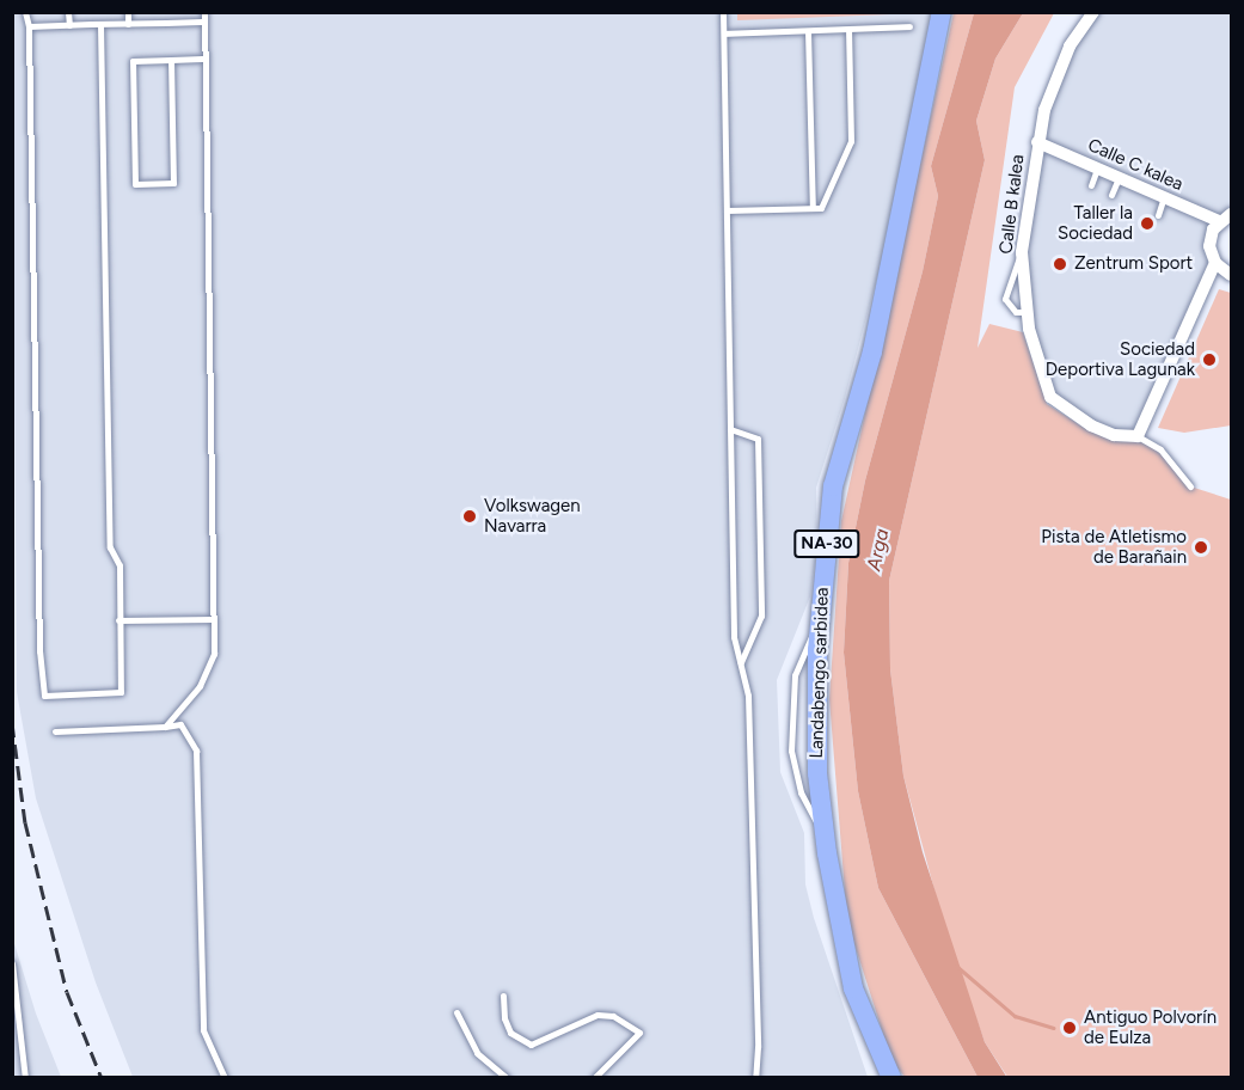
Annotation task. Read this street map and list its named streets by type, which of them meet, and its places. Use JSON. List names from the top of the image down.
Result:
{
  "streets": {
    "highway": ["NA-30", "Landabengo sarbidea"],
    "street": ["Calle C kalea", "Calle B kalea"]
  },
  "crossings": [
    ["Calle C kalea", "Calle B kalea"]
  ],
  "water": ["Arga"],
  "places": [
    "Taller la Sociedad",
    "Zentrum Sport",
    "Sociedad Deportiva Lagunak",
    "Volkswagen Navarra",
    "Pista de Atletismo de Barañain",
    "Antiguo Polvorín de Eulza"
  ]
}
